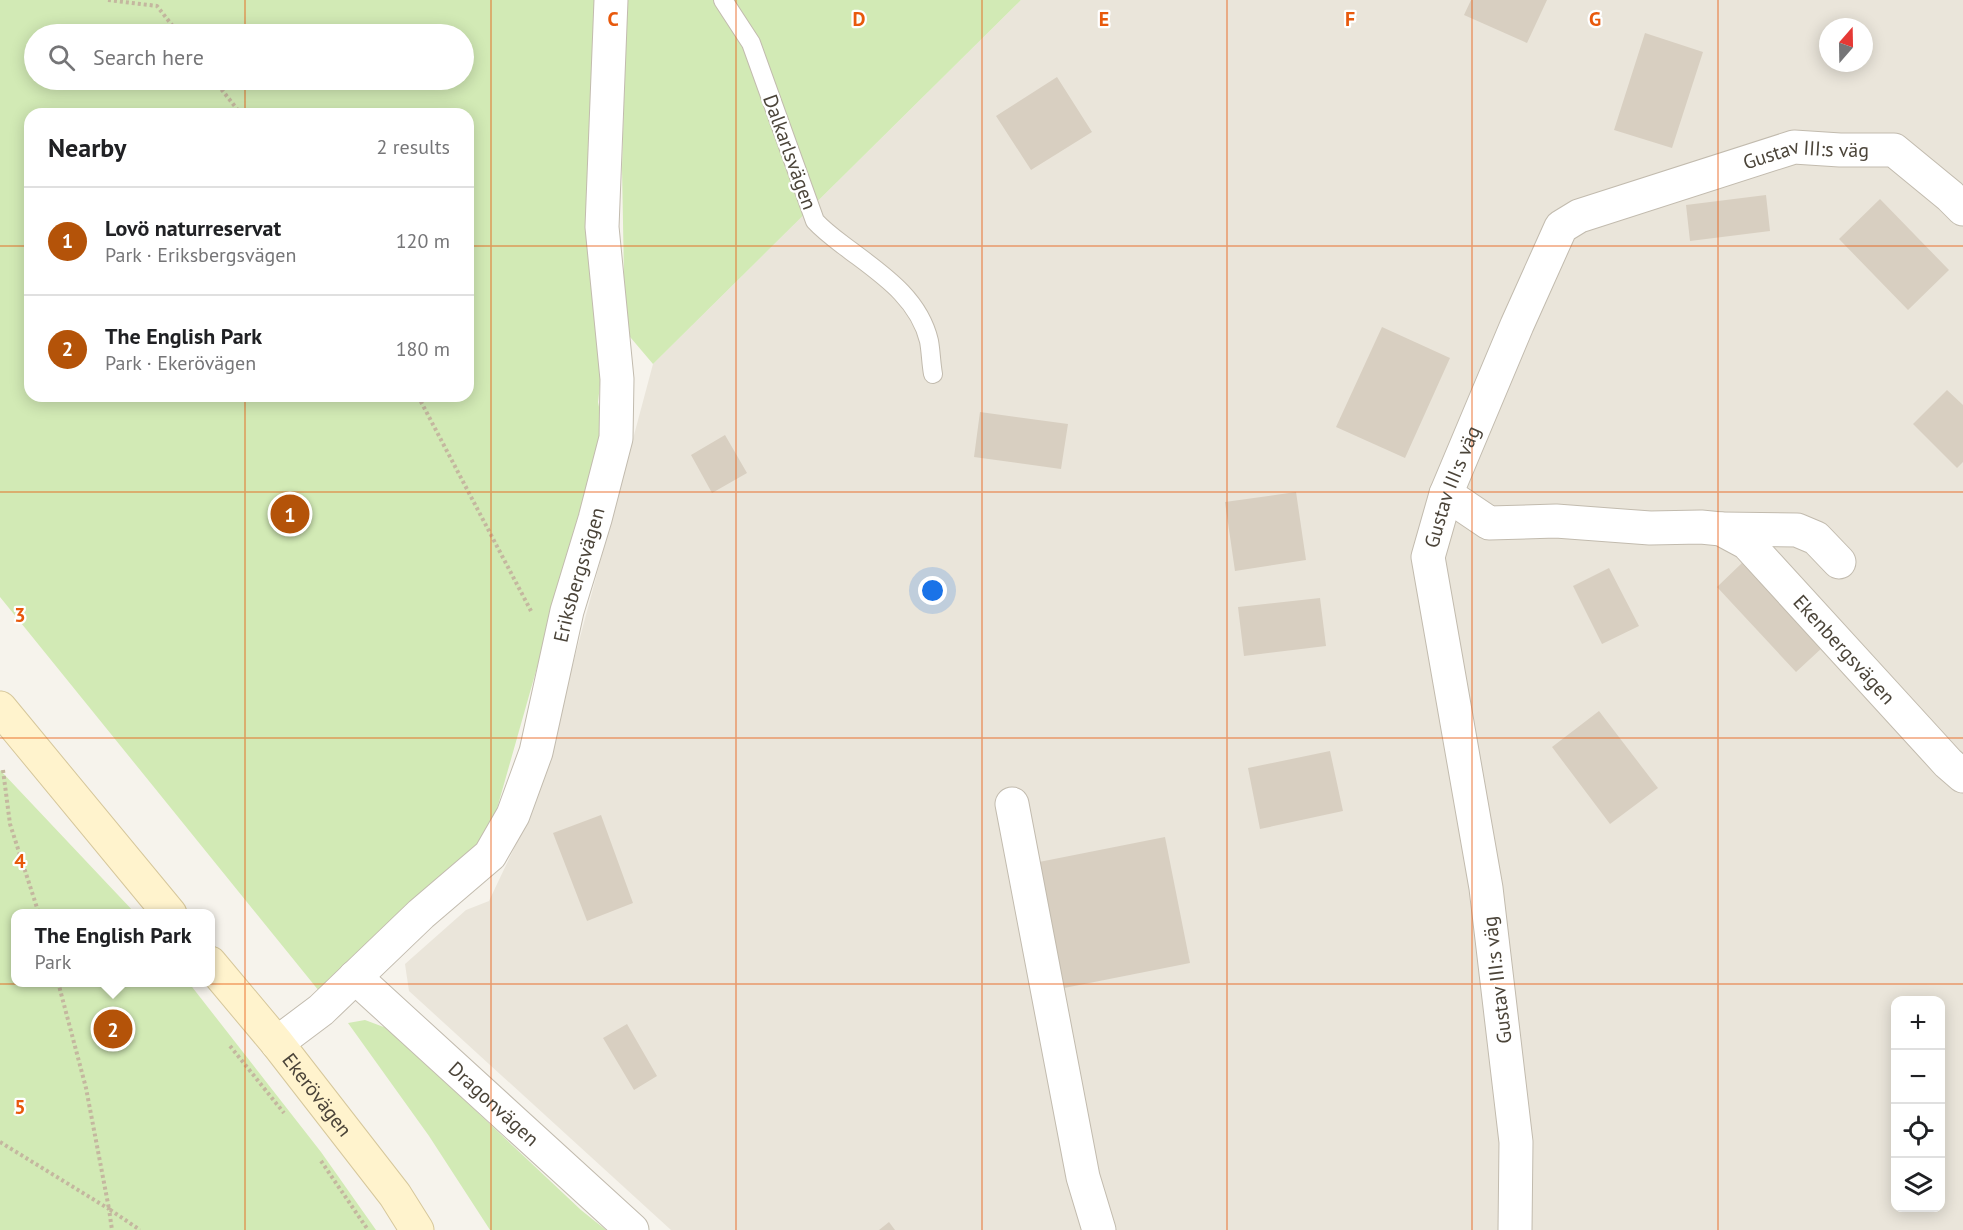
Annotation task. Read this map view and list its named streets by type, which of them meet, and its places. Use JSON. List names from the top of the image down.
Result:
{
  "streets": {
    "main road": ["Ekerövägen"],
    "street": [
      "Gustav III:s väg",
      "Eriksbergsvägen",
      "Ekenbergsvägen",
      "Dragonvägen"
    ],
    "lane": ["Dalkarlsvägen"]
  },
  "crossings": [
    ["Gustav III:s väg", "Ekenbergsvägen"],
    ["Eriksbergsvägen", "Ekerövägen"],
    ["Eriksbergsvägen", "Dragonvägen"]
  ],
  "north": "top",
  "page": {
    "search": "Search here",
    "heading": ["Nearby", "2 results"],
    "list": [
      {
        "mark": "1",
        "name": "Lovö naturreservat",
        "note": "Park · Eriksbergsvägen",
        "value": "120 m"
      },
      {
        "mark": "2",
        "name": "The English Park",
        "note": "Park · Ekerövägen",
        "value": "180 m"
      }
    ],
    "pins": ["1", "2"],
    "popup": ["The English Park", "Park"],
    "map_buttons": ["+", "−"]
  },
  "grid": {
    "columns": [
      "C",
      "D",
      "E",
      "F",
      "G"
    ],
    "rows": ["3", "4", "5"]
  }
}
